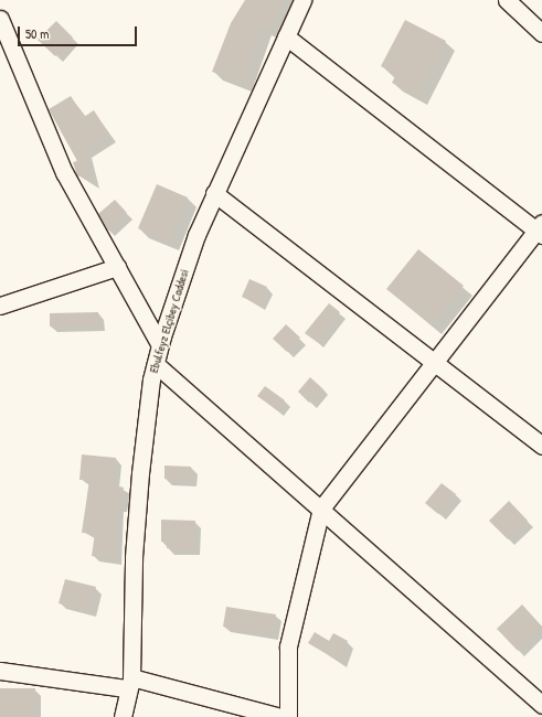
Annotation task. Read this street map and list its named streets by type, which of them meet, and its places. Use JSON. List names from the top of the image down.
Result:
{
  "streets": {
    "street": ["Ebulfeyz Elçibey Caddesi"]
  },
  "scale_bar": "50 m"
}
